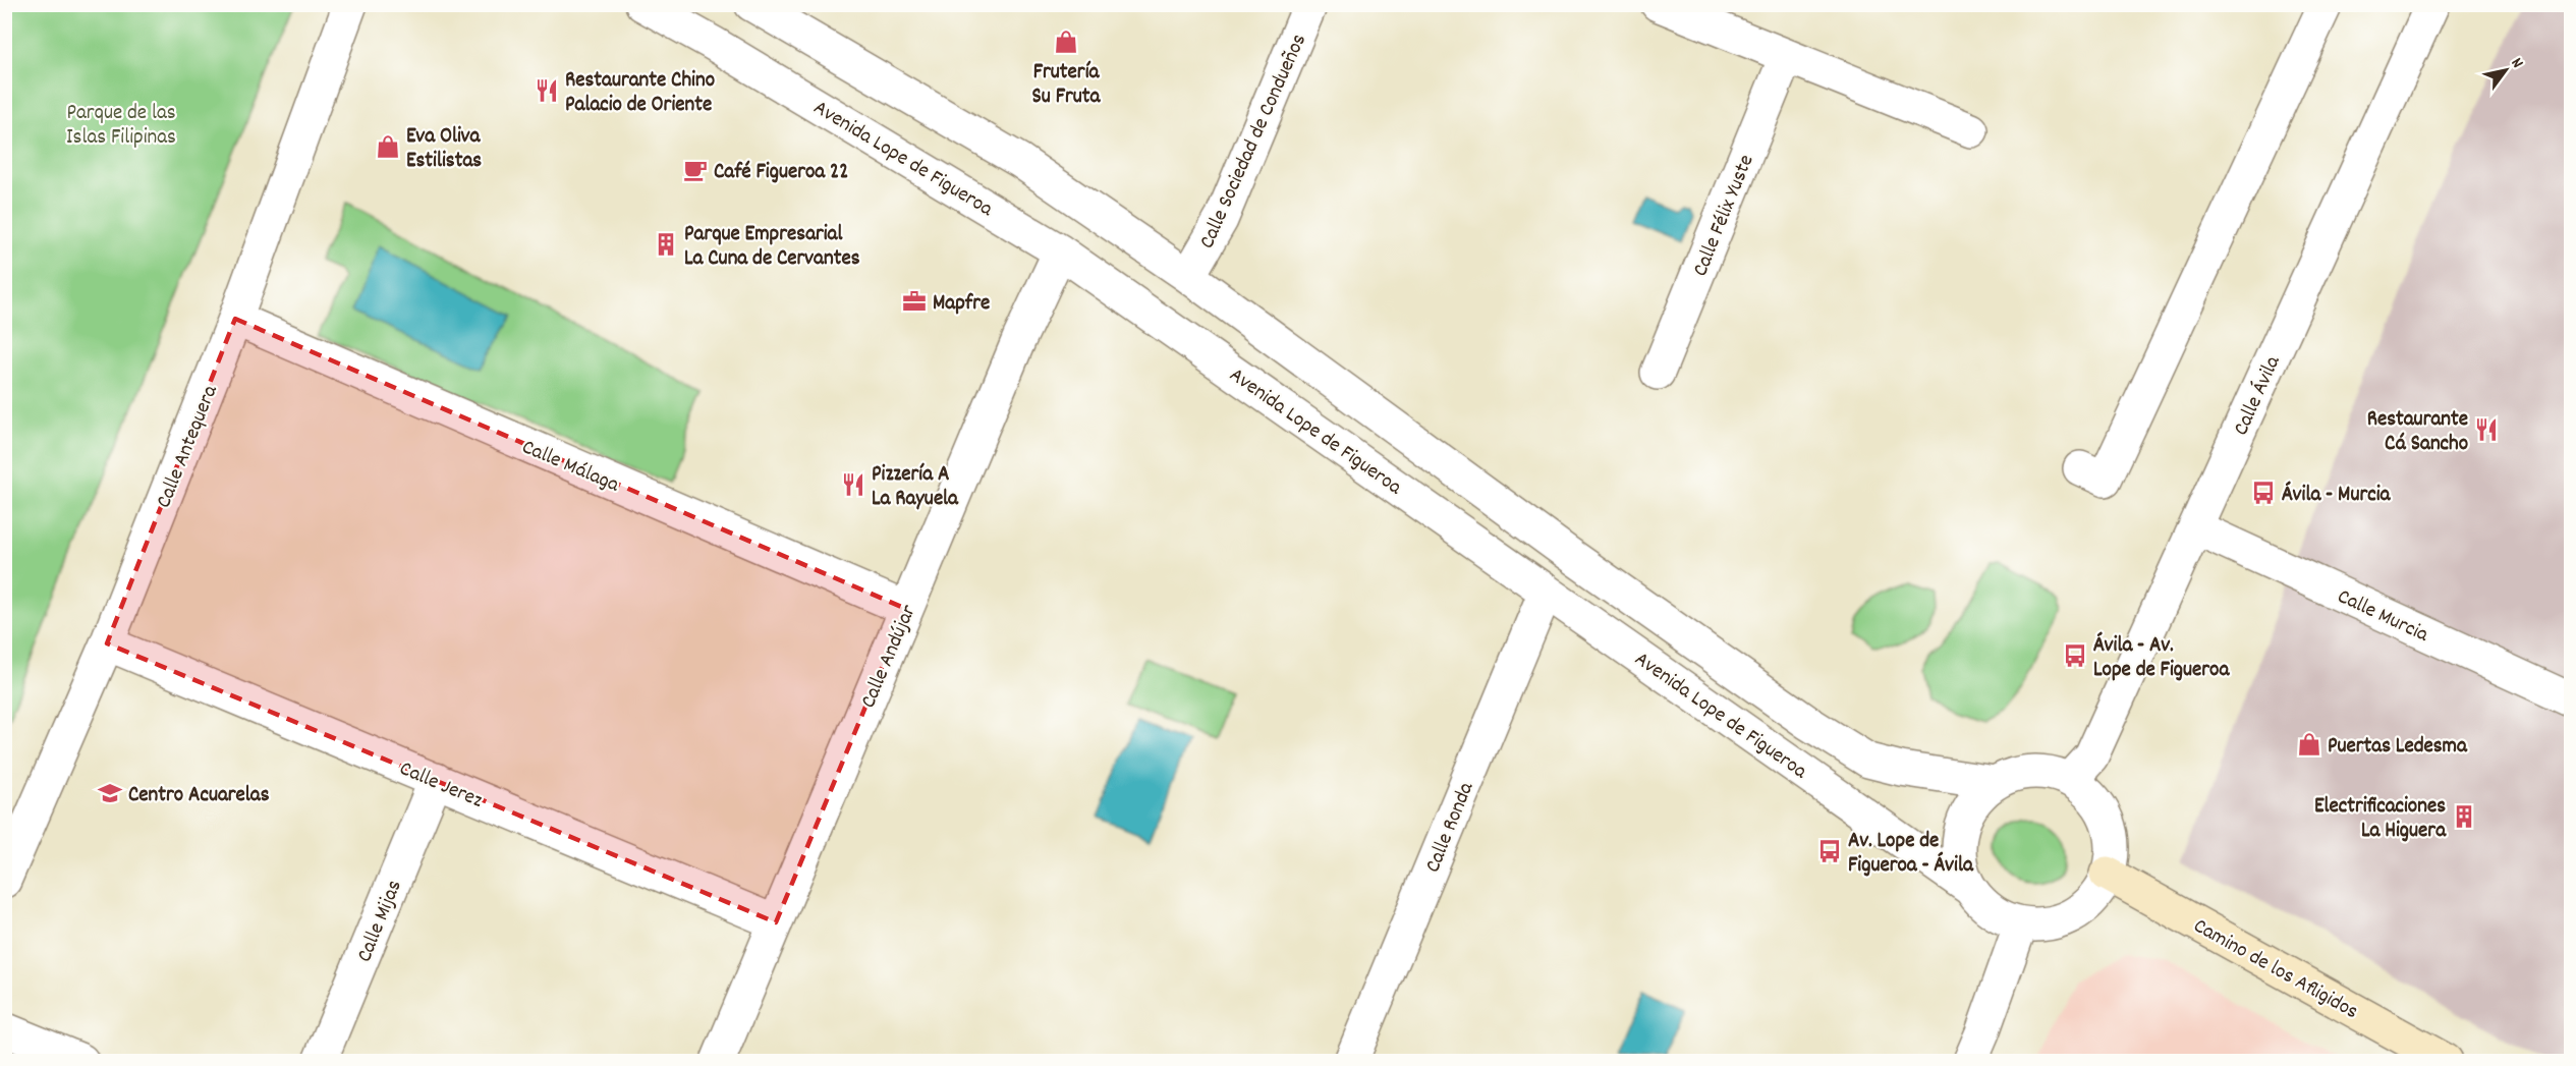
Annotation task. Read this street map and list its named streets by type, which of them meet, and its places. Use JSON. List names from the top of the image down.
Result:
{
  "streets": {
    "street": [
      "Calle Sociedad de Condueños",
      "Avenida Lope de Figueroa",
      "Calle Félix Yuste",
      "Calle Ávila",
      "Calle Antequera",
      "Calle Málaga",
      "Calle Murcia",
      "Calle Andújar",
      "Calle Jerez",
      "Calle Ronda",
      "Calle Mijas",
      "Camino de los Afligidos"
    ]
  },
  "crossings": [
    ["Calle Sociedad de Condueños", "Avenida Lope de Figueroa"],
    ["Avenida Lope de Figueroa", "Calle Ávila"],
    ["Avenida Lope de Figueroa", "Calle Andújar"],
    ["Avenida Lope de Figueroa", "Calle Ronda"],
    ["Avenida Lope de Figueroa", "Camino de los Afligidos"],
    ["Calle Ávila", "Calle Murcia"],
    ["Calle Ávila", "Camino de los Afligidos"],
    ["Calle Antequera", "Calle Málaga"],
    ["Calle Antequera", "Calle Jerez"],
    ["Calle Málaga", "Calle Andújar"],
    ["Calle Andújar", "Calle Jerez"],
    ["Calle Jerez", "Calle Mijas"]
  ],
  "parks": ["Parque de las Islas Filipinas"],
  "places": {
    "shop": ["Frutería Su Fruta", "Eva Oliva Estilistas", "Puertas Ledesma"],
    "restaurant": ["Restaurante Chino Palacio de Oriente", "Restaurante Cá Sancho", "Pizzería A La Rayuela"],
    "cafe": ["Café Figueroa 22"],
    "building": ["Parque Empresarial La Cuna de Cervantes", "Electrificaciones La Higuera"],
    "office": ["Mapfre"],
    "bus stop": ["Ávila - Murcia", "Ávila - Av. Lope de Figueroa", "Av. Lope de Figueroa - Ávila"],
    "school or university": ["Centro Acuarelas"]
  },
  "north": "top right"
}
